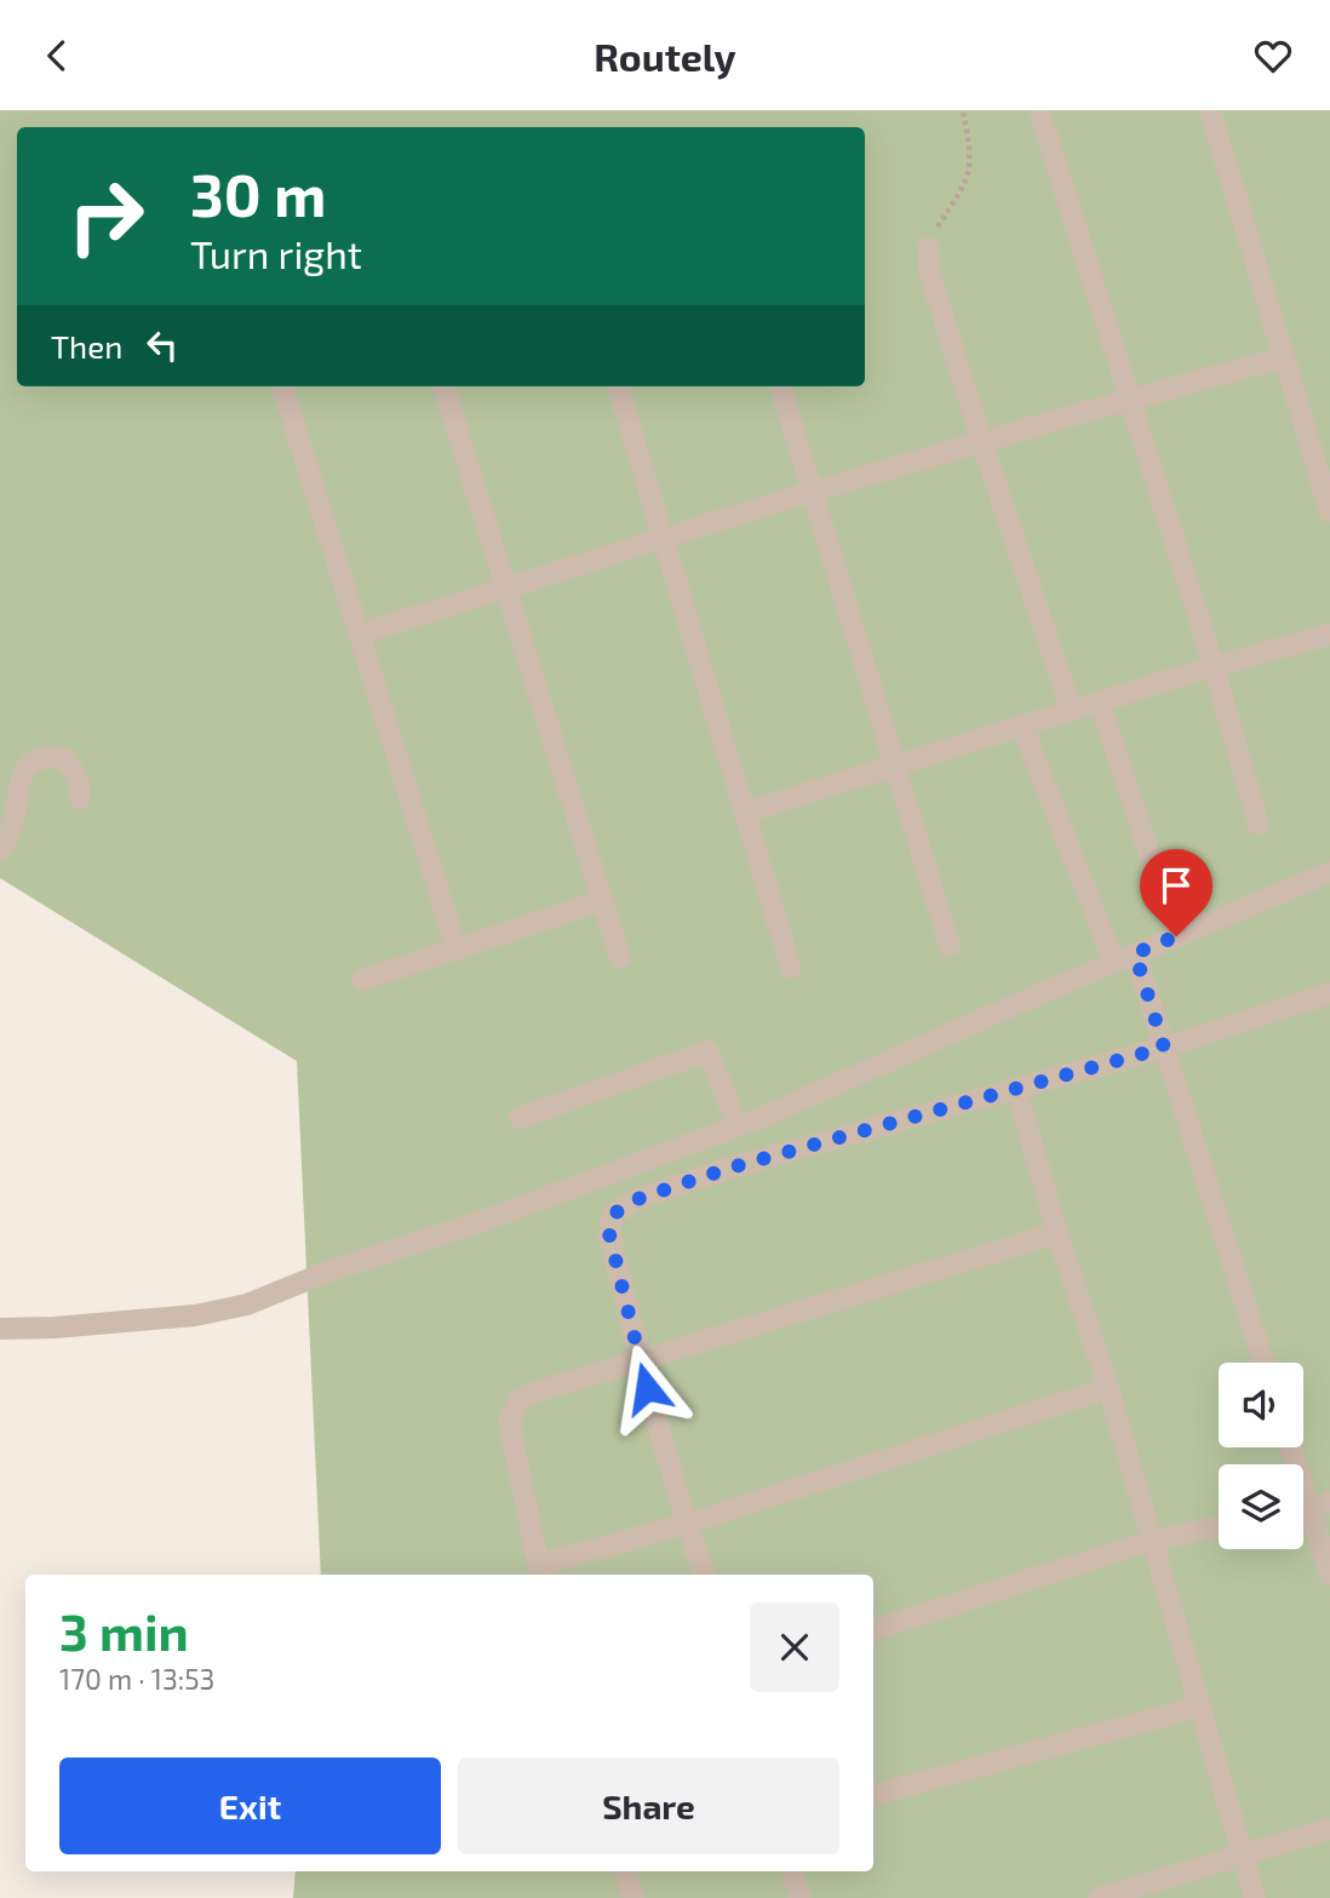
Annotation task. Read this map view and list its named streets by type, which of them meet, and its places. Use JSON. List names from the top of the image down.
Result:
{
  "page": {
    "header": "Routely",
    "turn": ["30 m", "Turn right"],
    "then": "Then",
    "heading": ["3 min", "170 m · 13:53"],
    "buttons": ["Exit", "Share"]
  }
}
